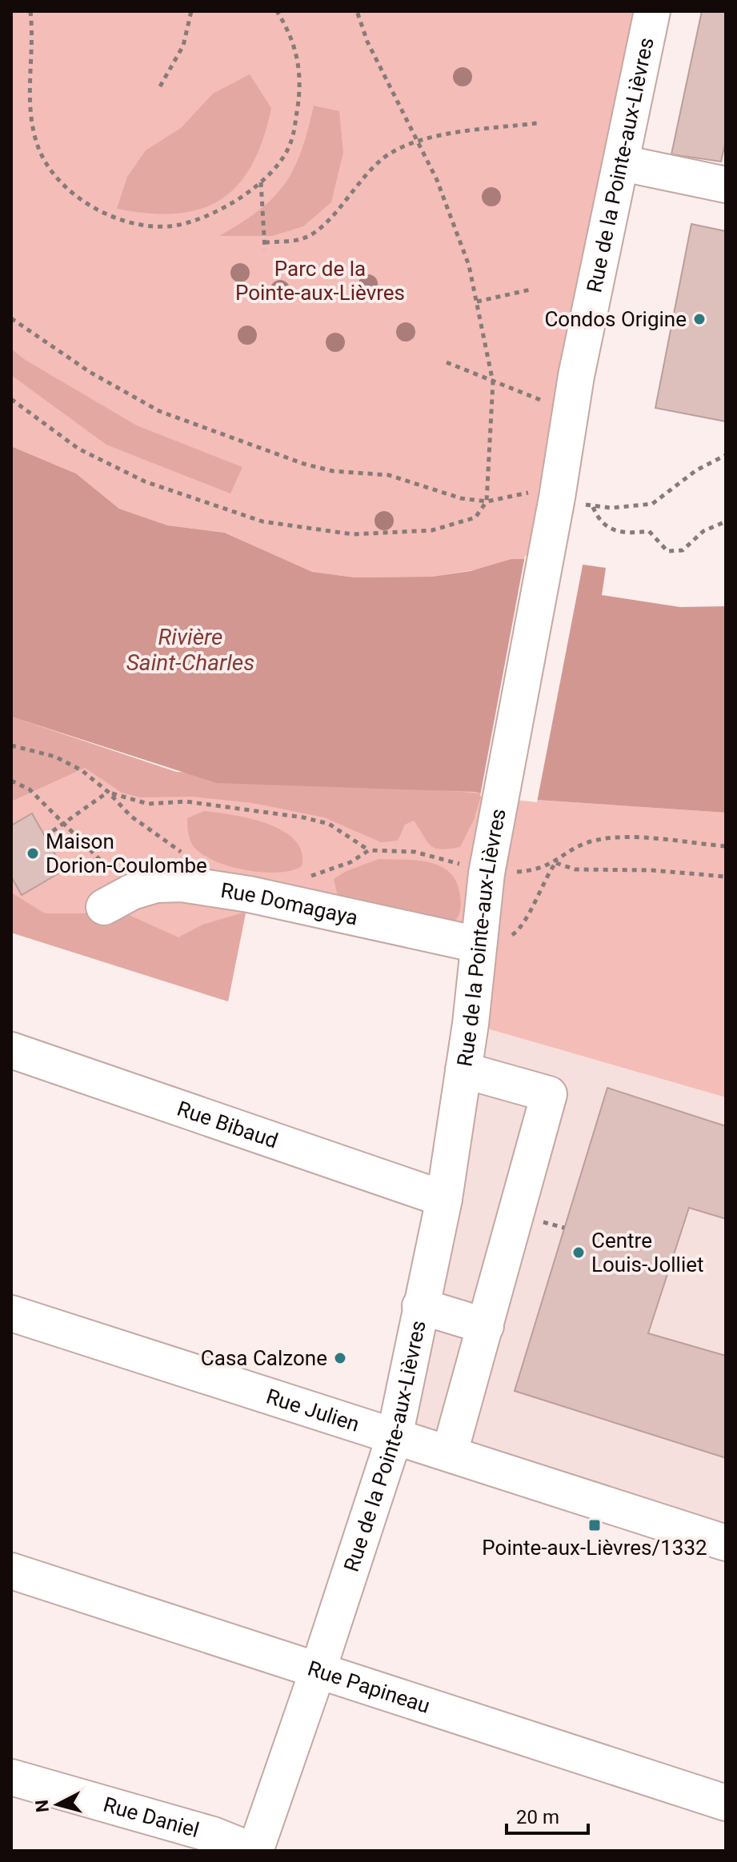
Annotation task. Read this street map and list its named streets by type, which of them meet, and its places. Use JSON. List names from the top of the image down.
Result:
{
  "streets": {
    "street": [
      "Rue de la Pointe-aux-Lièvres",
      "Rue Domagaya",
      "Rue Bibaud",
      "Rue Julien",
      "Rue Papineau",
      "Rue Daniel"
    ]
  },
  "crossings": [
    ["Rue de la Pointe-aux-Lièvres", "Rue Domagaya"],
    ["Rue de la Pointe-aux-Lièvres", "Rue Bibaud"],
    ["Rue de la Pointe-aux-Lièvres", "Rue Julien"],
    ["Rue de la Pointe-aux-Lièvres", "Rue Papineau"],
    ["Rue de la Pointe-aux-Lièvres", "Rue Daniel"]
  ],
  "water": ["Rivière Saint-Charles"],
  "parks": ["Parc de la Pointe-aux-Lièvres"],
  "places": {
    "other": [
      "Condos Origine",
      "Maison Dorion-Coulombe",
      "Centre Louis-Jolliet",
      "Casa Calzone"
    ],
    "transit": ["Pointe-aux-Lièvres/1332"]
  },
  "scale_bar": "20 m",
  "north": "left"
}
